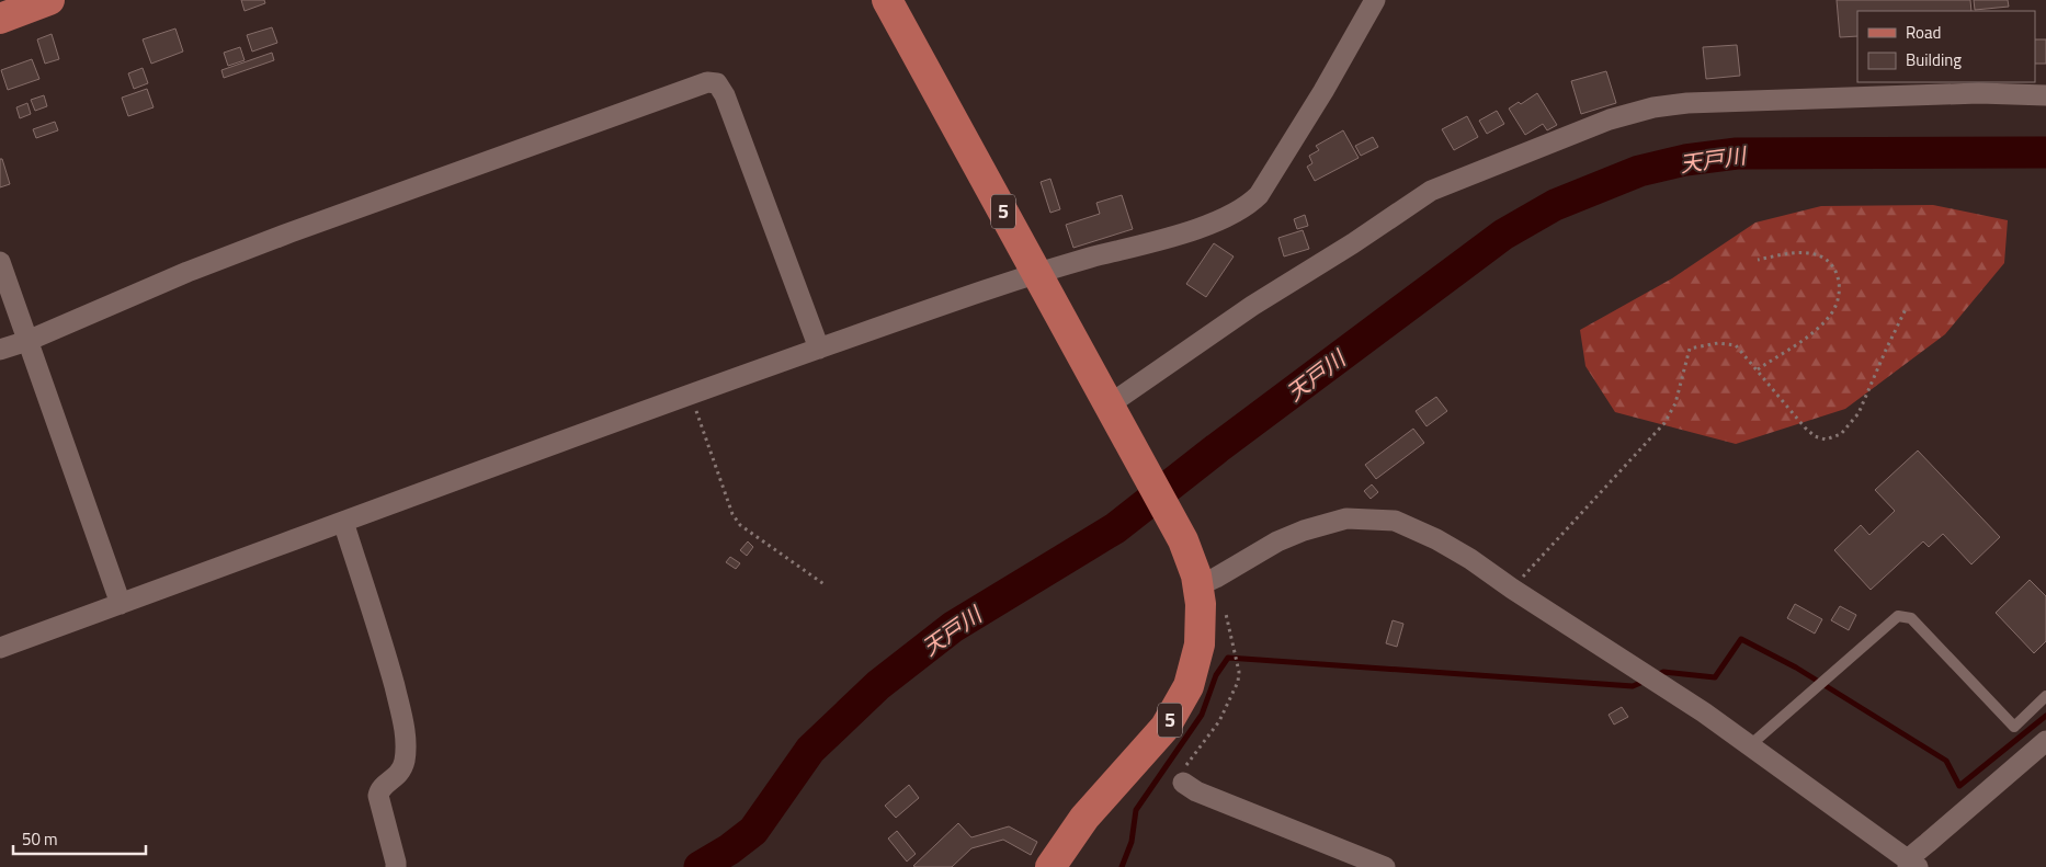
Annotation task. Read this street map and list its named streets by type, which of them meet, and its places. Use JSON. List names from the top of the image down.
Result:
{
  "streets": {
    "main road": ["5"]
  },
  "water": ["天戸川"],
  "legend": ["Road", "Building"],
  "scale_bar": "50 m"
}
